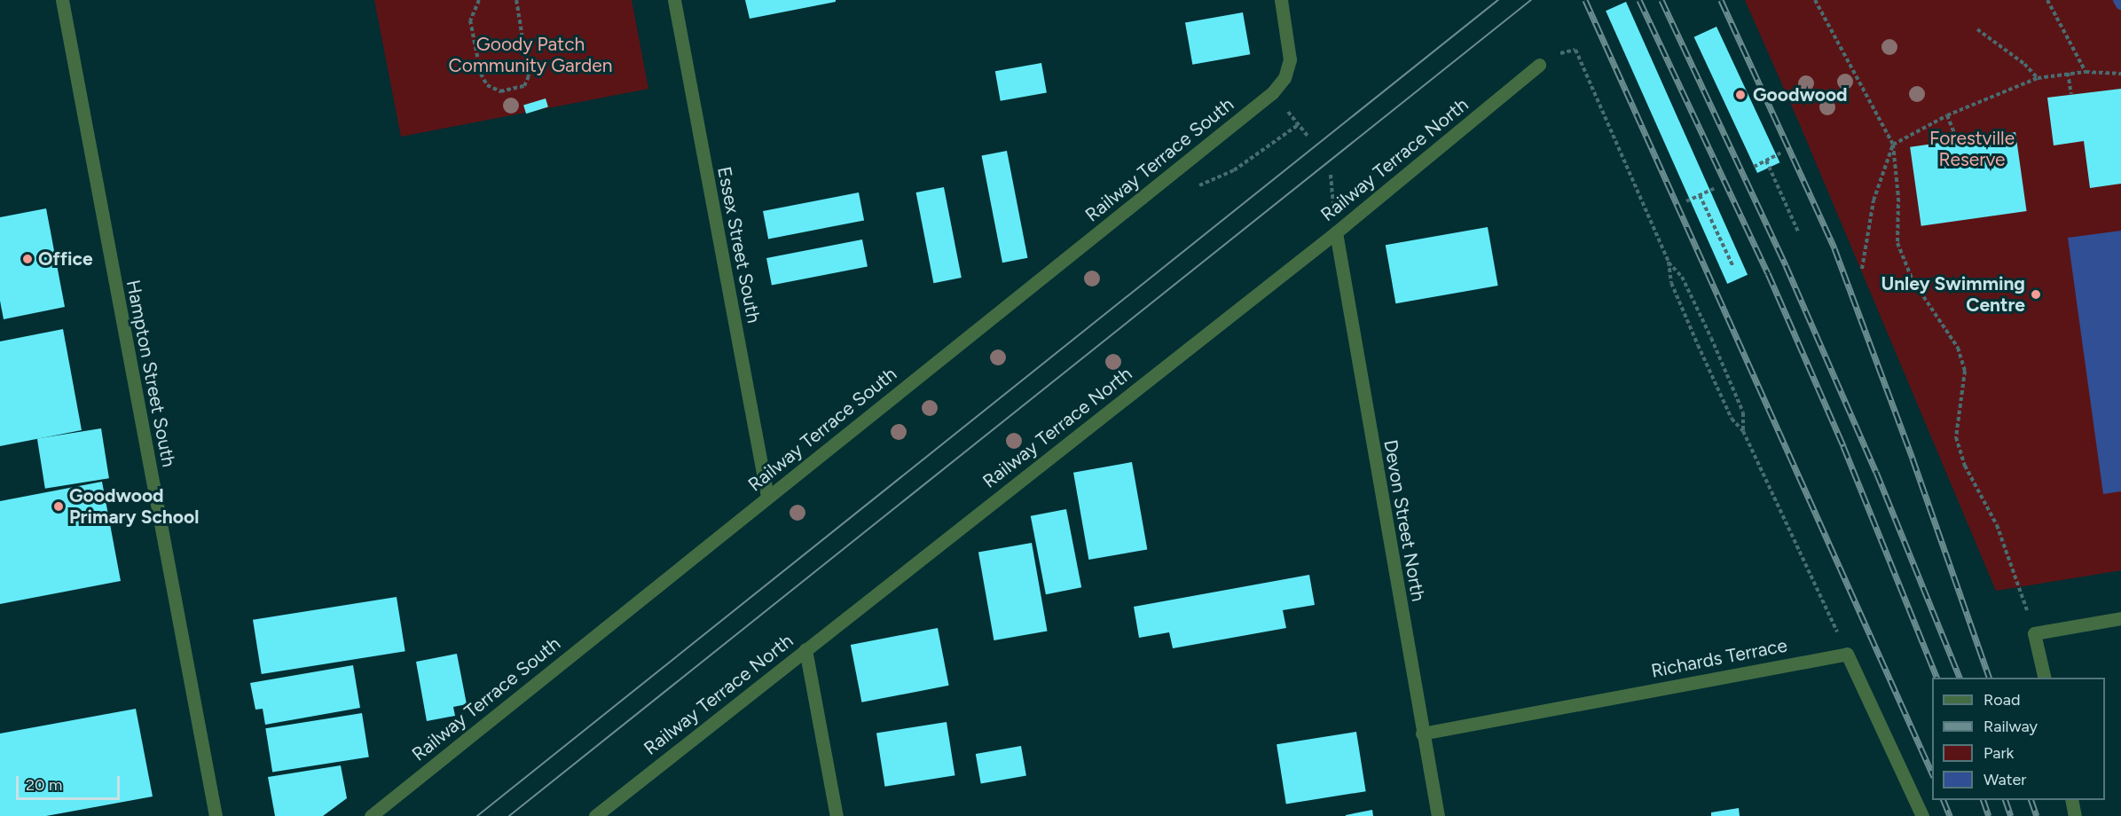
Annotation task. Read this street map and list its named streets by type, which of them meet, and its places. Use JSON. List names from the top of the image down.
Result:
{
  "streets": {
    "street": [
      "Railway Terrace South",
      "Railway Terrace North",
      "Essex Street South",
      "Hampton Street South",
      "Devon Street North",
      "Richards Terrace"
    ]
  },
  "crossings": [
    ["Railway Terrace South", "Essex Street South"],
    ["Railway Terrace North", "Devon Street North"],
    ["Devon Street North", "Richards Terrace"]
  ],
  "parks": ["Goody Patch Community Garden", "Forestville Reserve"],
  "places": [
    "Goodwood",
    "Office",
    "Unley Swimming Centre",
    "Goodwood Primary School"
  ],
  "legend": [
    "Road",
    "Railway",
    "Park",
    "Water"
  ],
  "scale_bar": "20 m"
}
